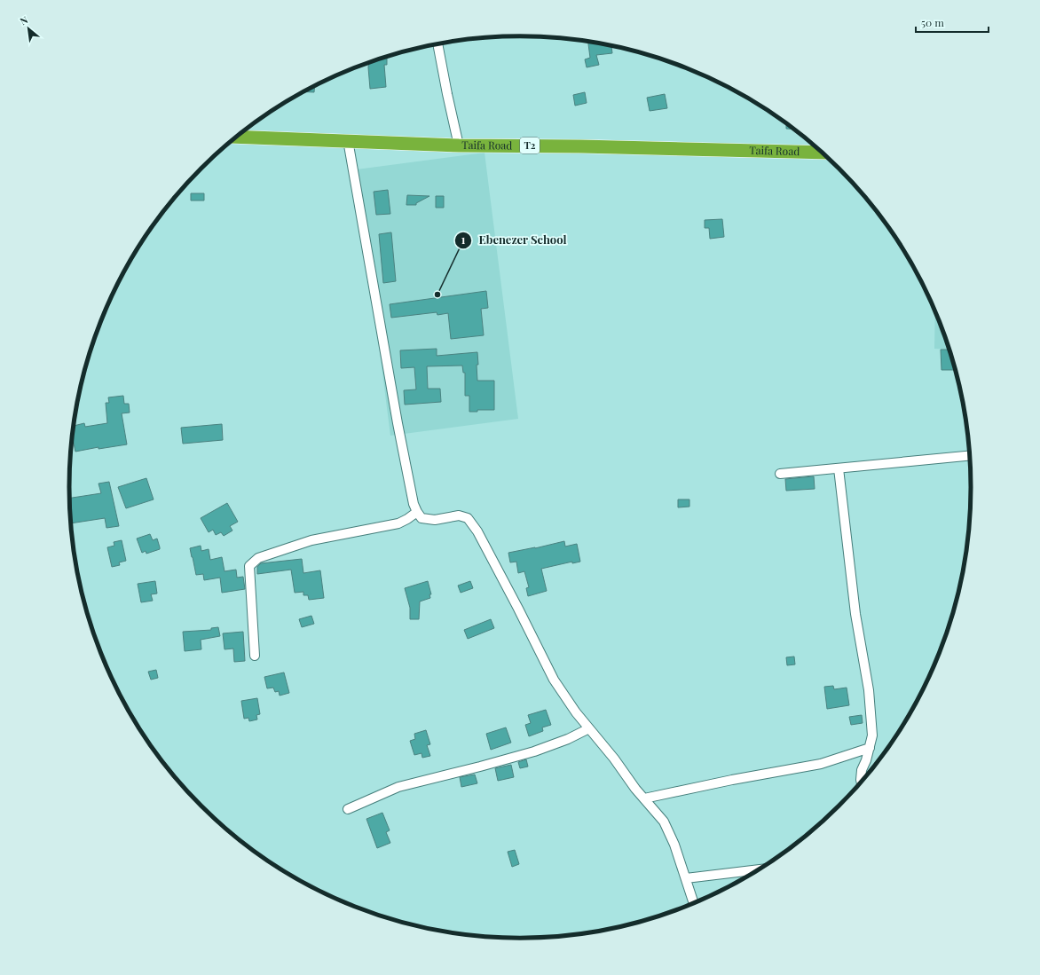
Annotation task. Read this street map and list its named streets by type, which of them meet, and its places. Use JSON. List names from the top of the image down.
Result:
{
  "streets": {
    "highway": ["Taifa Road", "T2"]
  },
  "places": ["Ebenezer School"],
  "scale_bar": "50 m",
  "north": "top left"
}
